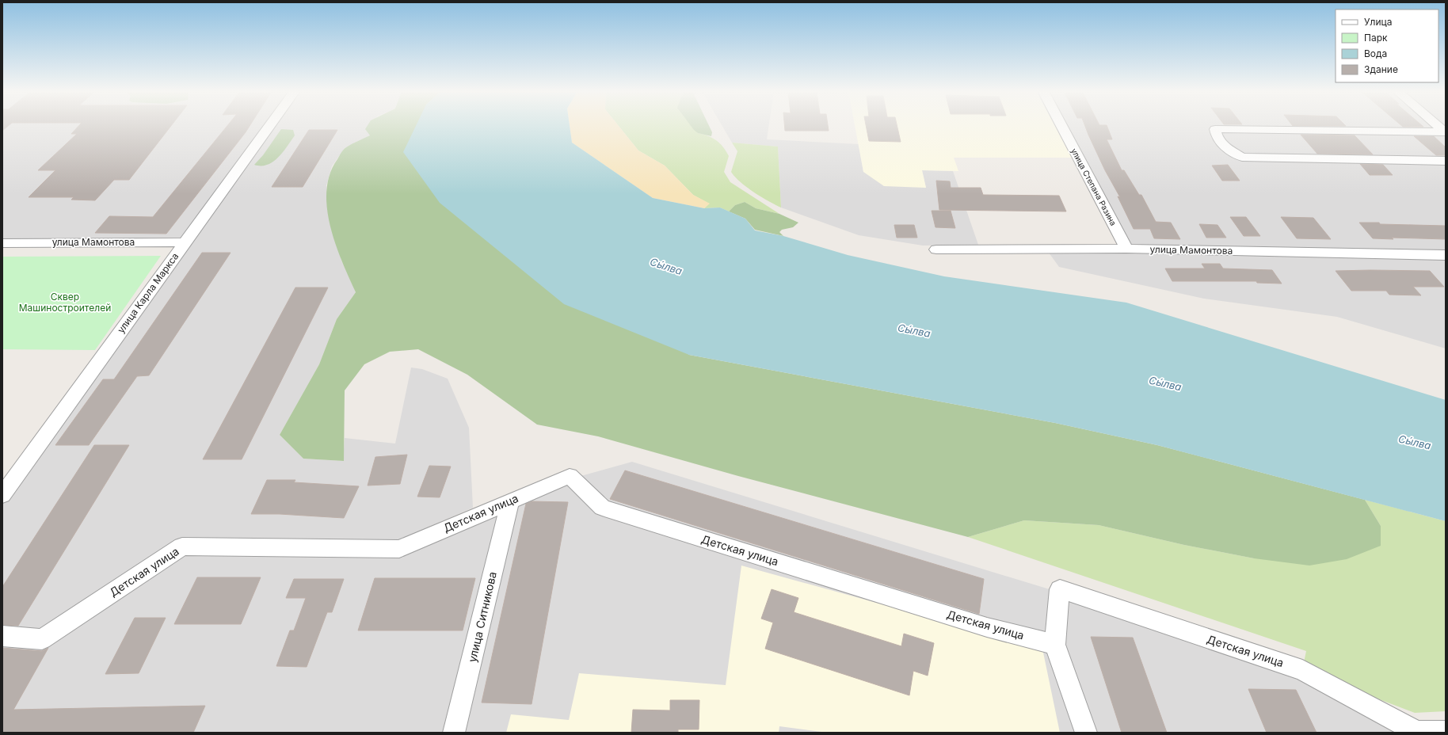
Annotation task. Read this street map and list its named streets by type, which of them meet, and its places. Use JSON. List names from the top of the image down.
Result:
{
  "streets": {
    "street": [
      "улица Степана Разина",
      "улица Мамонтова",
      "улица Карла Маркса",
      "Детская улица",
      "улица Ситникова"
    ]
  },
  "crossings": [
    ["улица Степана Разина", "улица Мамонтова"],
    ["улица Мамонтова", "улица Карла Маркса"],
    ["Детская улица", "улица Ситникова"]
  ],
  "water": ["Сы́лва"],
  "parks": ["Сквер Машиностроителей"],
  "legend": [
    "Улица",
    "Парк",
    "Вода",
    "Здание"
  ]
}
